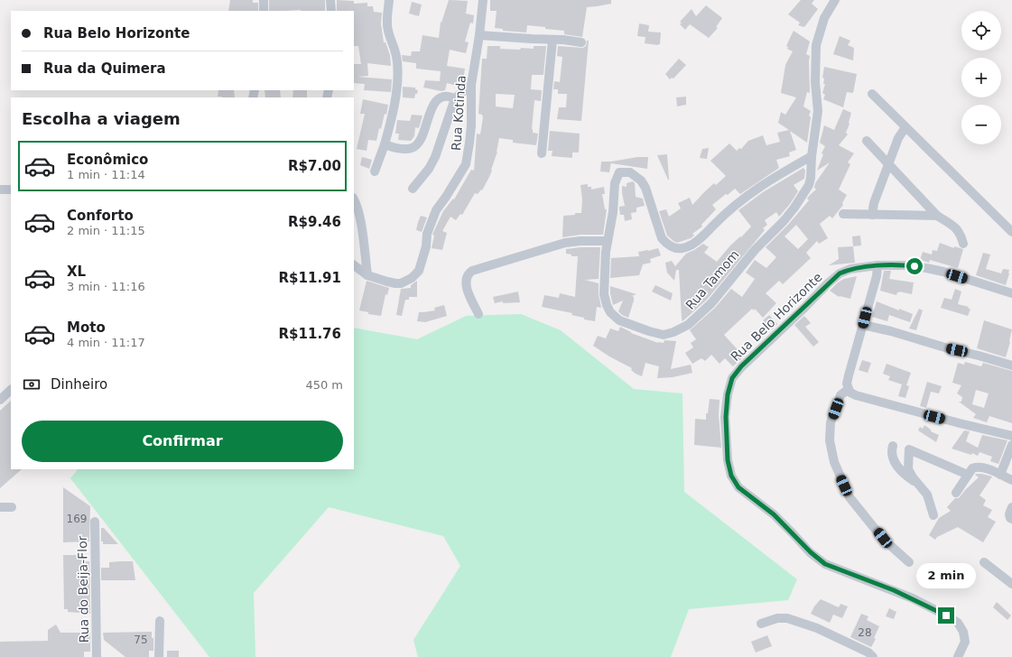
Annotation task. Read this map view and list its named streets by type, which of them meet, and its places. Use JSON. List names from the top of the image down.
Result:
{
  "streets": {
    "street": [
      "Rua Kotinda",
      "Rua Tamom",
      "Rua Belo Horizonte",
      "Rua do Beija-Flor"
    ]
  },
  "house_numbers": ["169", "28", "75"],
  "page": {
    "map_buttons": ["+", "−"],
    "banner": ["Rua Belo Horizonte", "Rua da Quimera"],
    "heading": "Escolha a viagem",
    "list": [
      {
        "name": "Econômico",
        "note": "1 min · 11:14",
        "value": "R$7.00"
      },
      {
        "name": "Conforto",
        "note": "2 min · 11:15",
        "value": "R$9.46"
      },
      {
        "name": "XL",
        "note": "3 min · 11:16",
        "value": "R$11.91"
      },
      {
        "name": "Moto",
        "note": "4 min · 11:17",
        "value": "R$11.76"
      }
    ],
    "pay": ["Dinheiro", "450 m"],
    "buttons": "Confirmar",
    "bubble": "2 min"
  }
}
